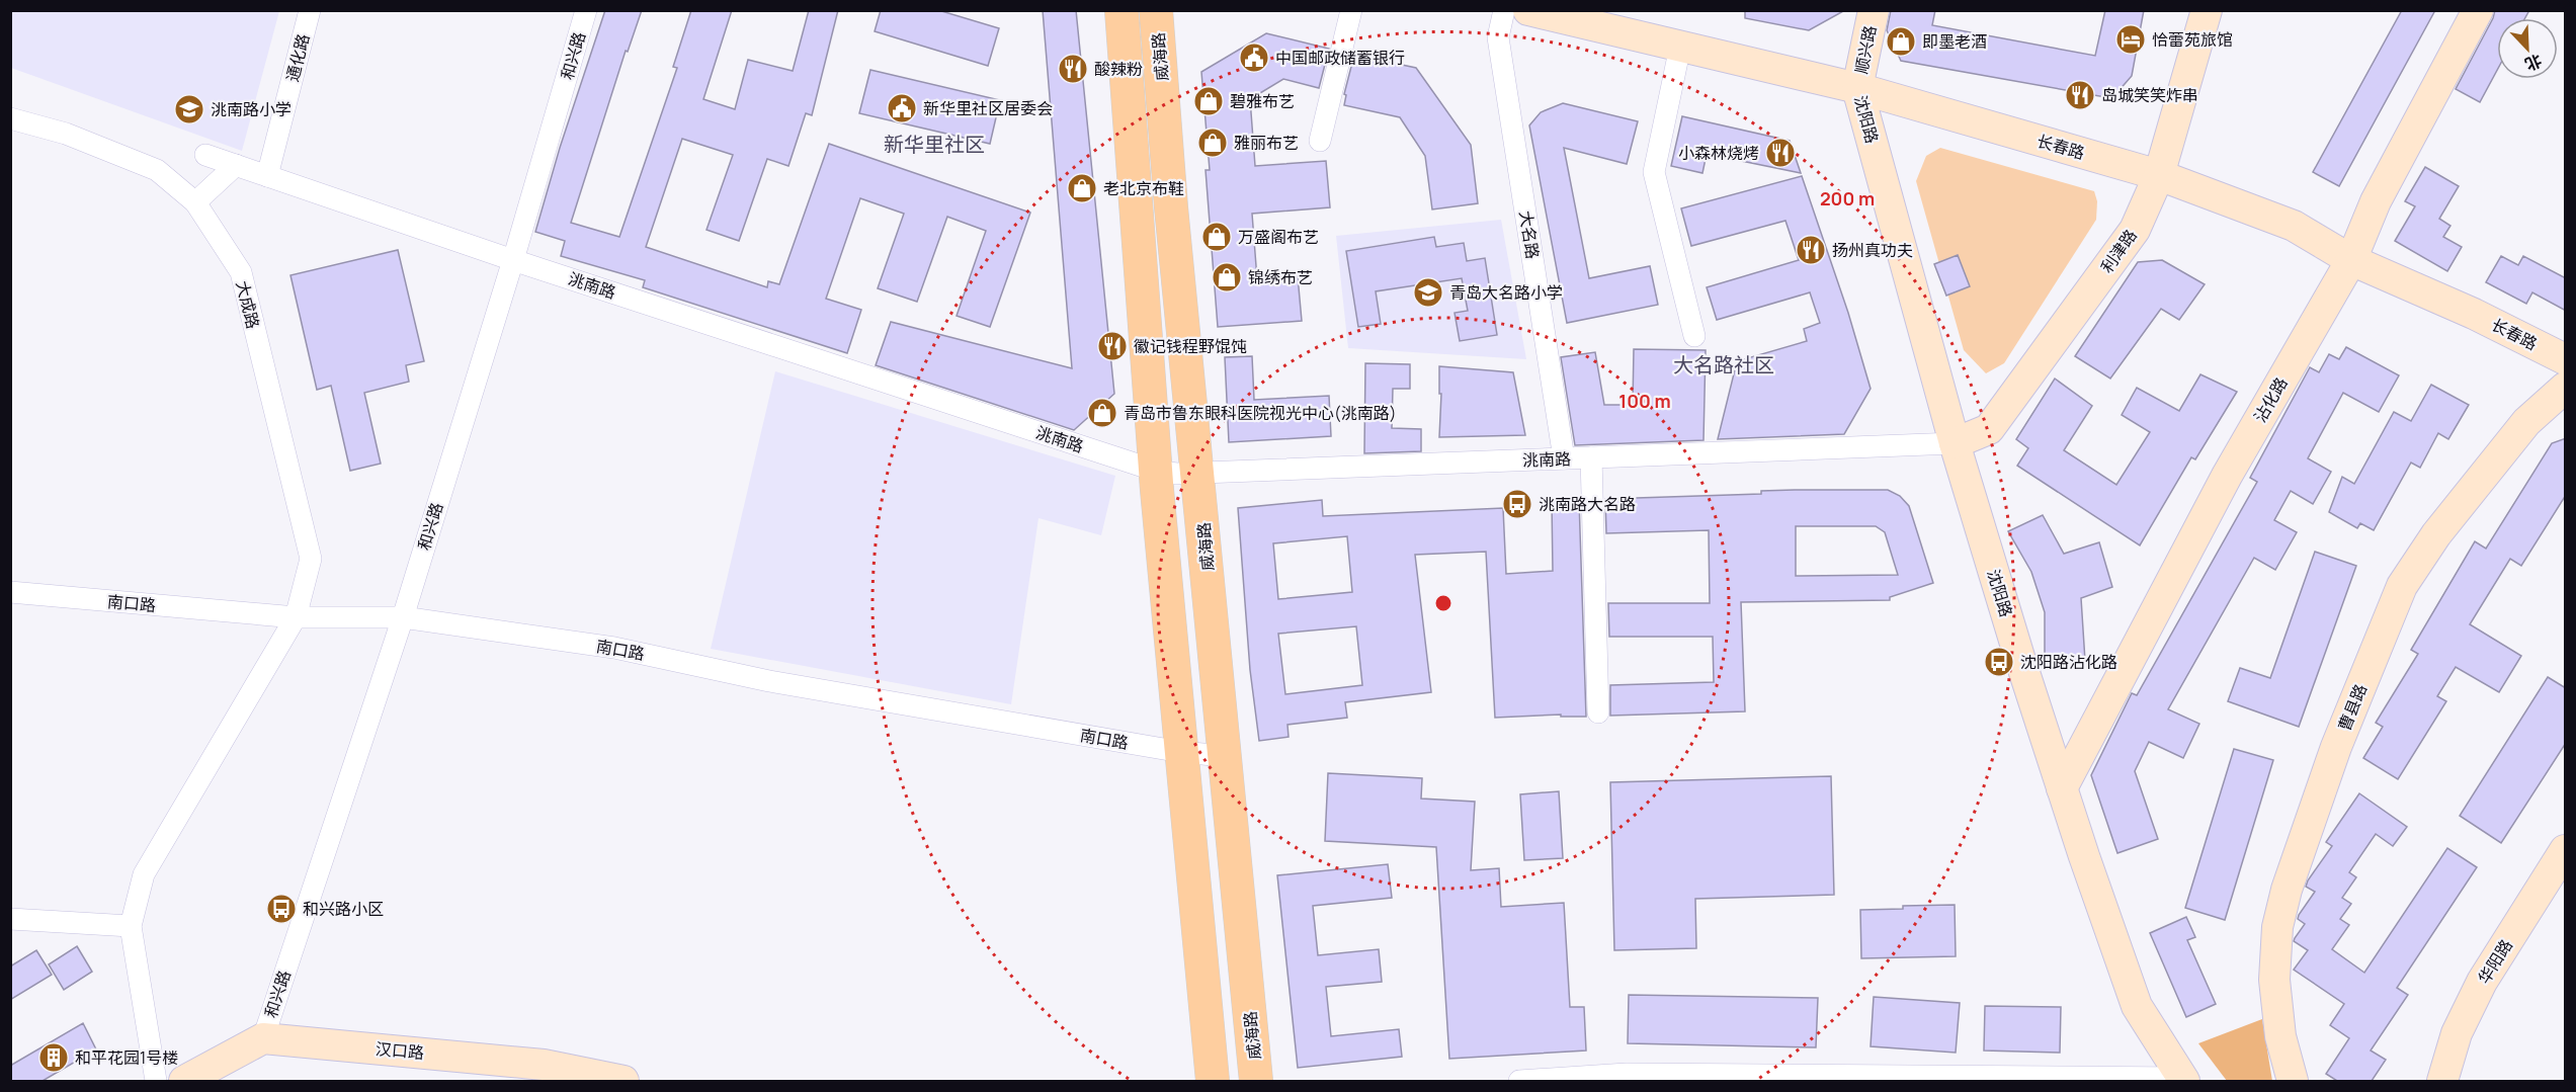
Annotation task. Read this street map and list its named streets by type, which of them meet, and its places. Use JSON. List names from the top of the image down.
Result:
{
  "streets": {
    "main road": ["威海路"],
    "street": [
      "顺兴路",
      "和兴路",
      "通化路",
      "沈阳路",
      "长春路",
      "大名路",
      "利津路",
      "洮南路",
      "大成路",
      "沾化路",
      "南口路",
      "曹县路",
      "华阳路",
      "汉口路"
    ]
  },
  "crossings": [
    ["顺兴路", "沈阳路"],
    ["顺兴路", "长春路"],
    ["和兴路", "洮南路"],
    ["和兴路", "南口路"],
    ["和兴路", "汉口路"],
    ["威海路", "洮南路"],
    ["威海路", "南口路"],
    ["通化路", "洮南路"],
    ["沈阳路", "长春路"],
    ["沈阳路", "利津路"],
    ["沈阳路", "洮南路"],
    ["沈阳路", "沾化路"],
    ["长春路", "利津路"],
    ["长春路", "沾化路"],
    ["大名路", "洮南路"],
    ["利津路", "洮南路"],
    ["大成路", "南口路"]
  ],
  "districts": ["新华里社区", "大名路社区"],
  "places": {
    "hotel": ["恰蕾苑旅馆"],
    "shop": [
      "即墨老酒",
      "碧雅布艺",
      "雅丽布艺",
      "老北京布鞋",
      "万盛阁布艺",
      "锦绣布艺",
      "青岛市鲁东眼科医院视光中心(洮南路)"
    ],
    "public building": ["中国邮政储蓄银行", "新华里社区居委会"],
    "restaurant": [
      "酸辣粉",
      "岛城笑笑炸串",
      "小森林烧烤",
      "扬州真功夫",
      "徽记钱程野馄饨"
    ],
    "school or university": ["洮南路小学", "青岛大名路小学"],
    "bus stop": ["洮南路大名路", "沈阳路沾化路", "和兴路小区"],
    "building": ["和平花园1号楼"]
  },
  "north": "bottom right",
  "rings": ["200 m", "100 m"]
}
